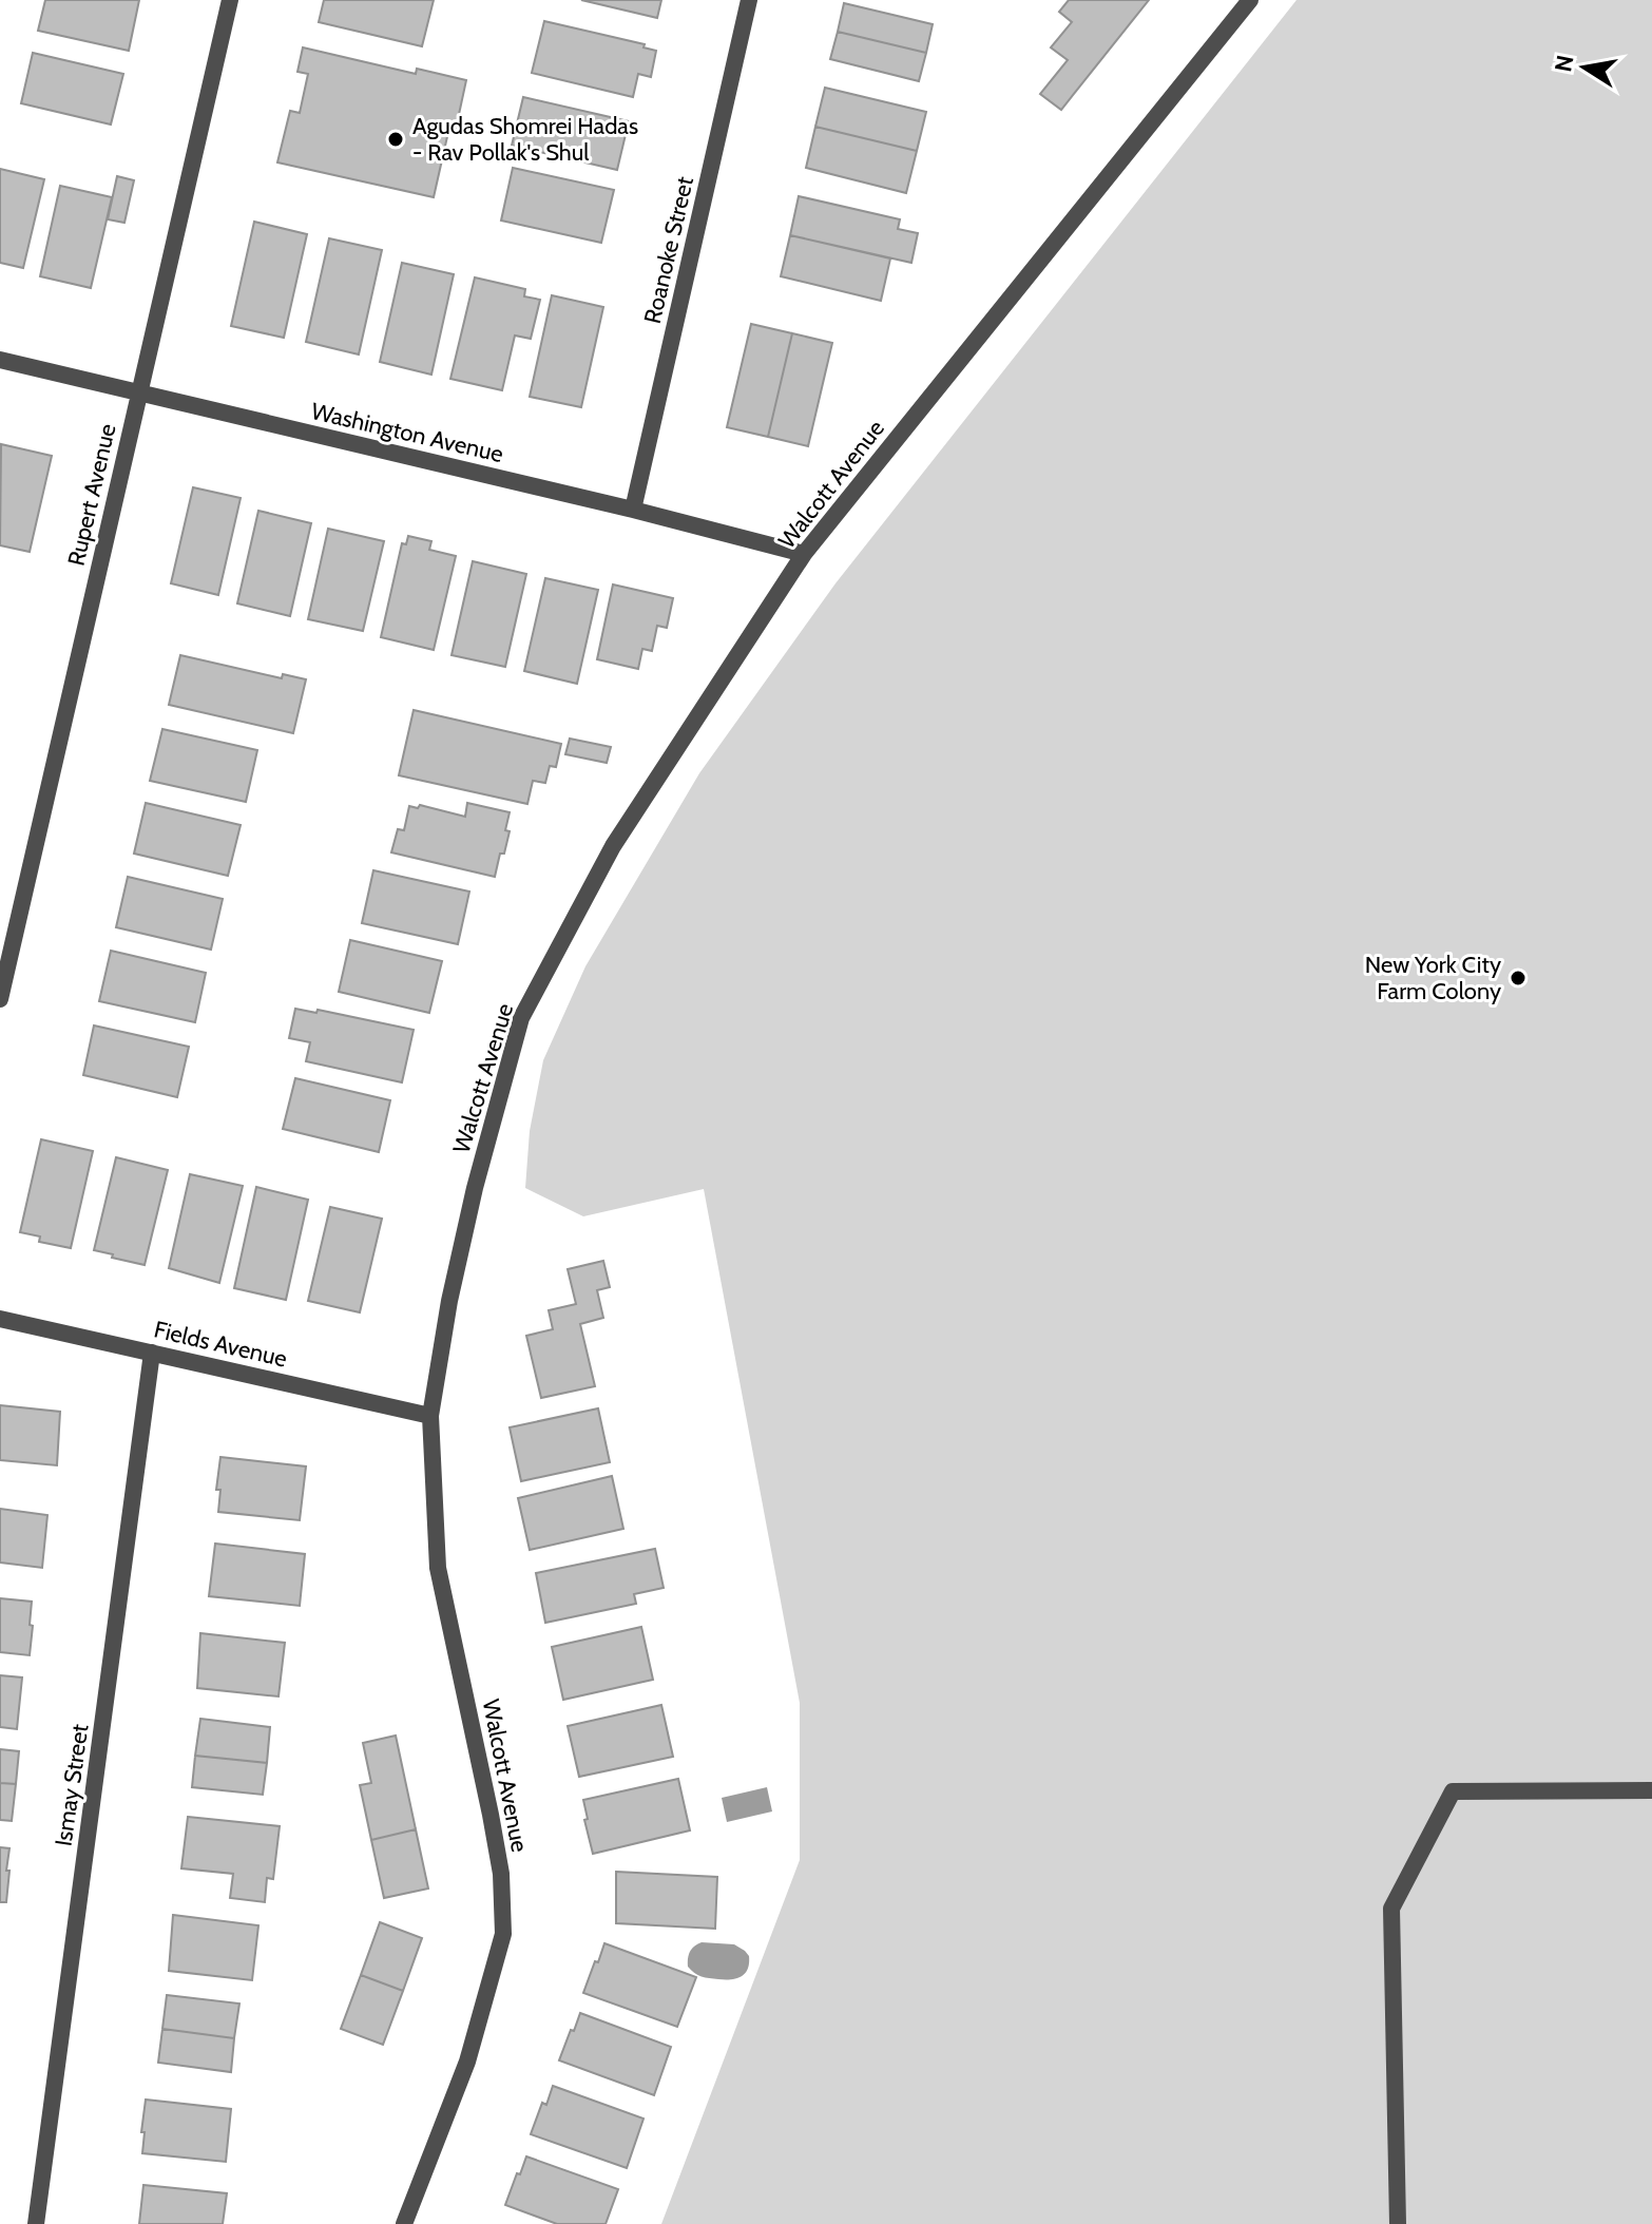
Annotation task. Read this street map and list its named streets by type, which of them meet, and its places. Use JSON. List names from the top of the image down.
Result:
{
  "streets": {
    "street": [
      "Roanoke Street",
      "Washington Avenue",
      "Walcott Avenue",
      "Rupert Avenue",
      "Fields Avenue",
      "Ismay Street"
    ]
  },
  "crossings": [
    ["Roanoke Street", "Washington Avenue"],
    ["Washington Avenue", "Walcott Avenue"],
    ["Washington Avenue", "Rupert Avenue"],
    ["Walcott Avenue", "Fields Avenue"],
    ["Fields Avenue", "Ismay Street"]
  ],
  "places": ["Agudas Shomrei Hadas - Rav Pollak's Shul", "New York City Farm Colony"],
  "north": "left"
}
